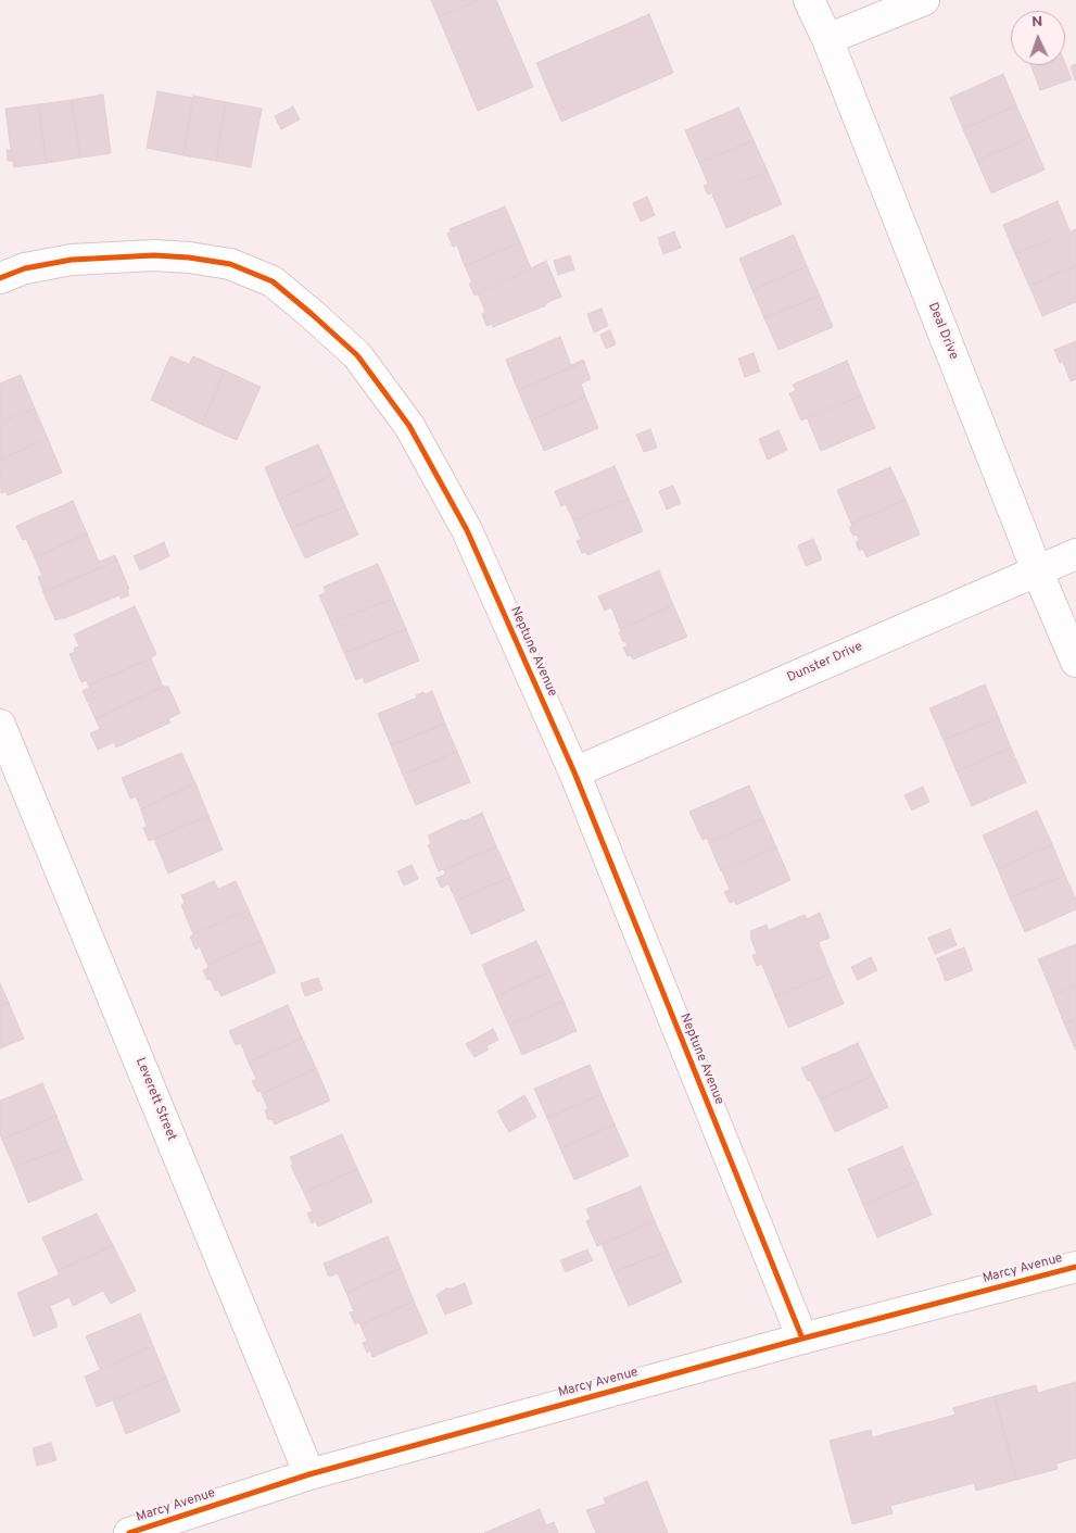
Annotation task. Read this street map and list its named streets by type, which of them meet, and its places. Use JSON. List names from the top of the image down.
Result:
{
  "streets": {
    "street": [
      "Deal Drive",
      "Neptune Avenue",
      "Dunster Drive",
      "Leverett Street",
      "Marcy Avenue"
    ]
  },
  "crossings": [
    ["Deal Drive", "Dunster Drive"],
    ["Neptune Avenue", "Dunster Drive"],
    ["Neptune Avenue", "Marcy Avenue"],
    ["Leverett Street", "Marcy Avenue"]
  ],
  "north": "top"
}
